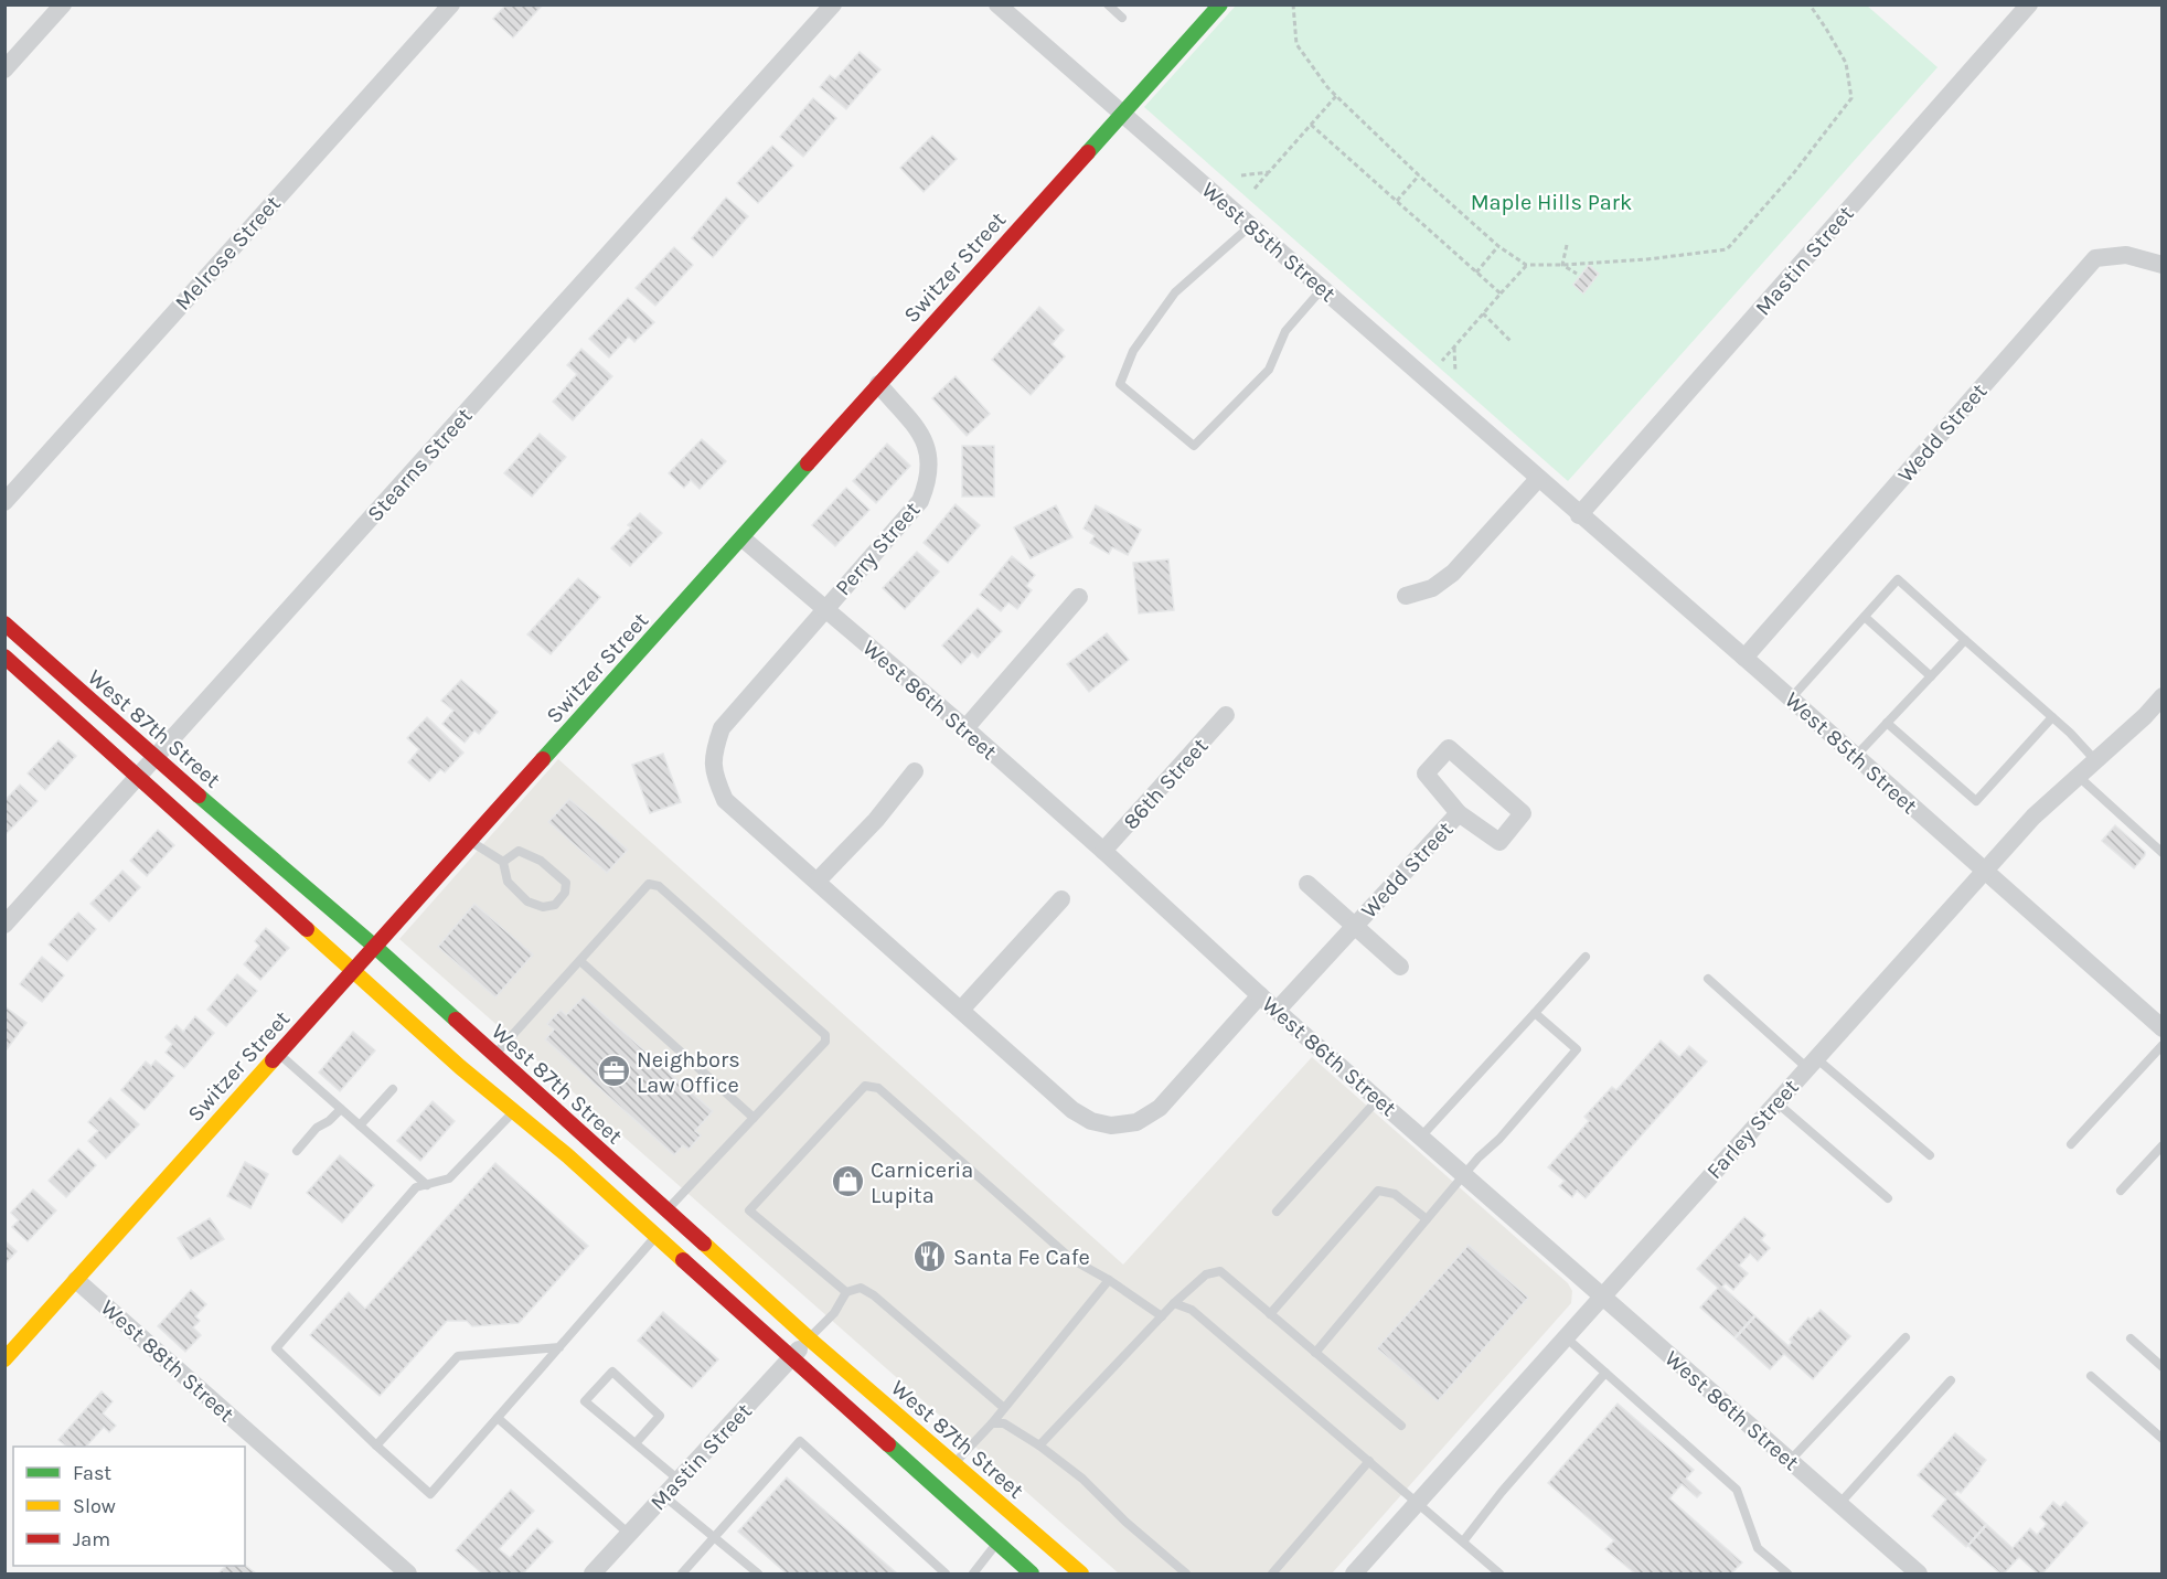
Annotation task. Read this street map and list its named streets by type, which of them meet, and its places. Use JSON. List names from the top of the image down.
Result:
{
  "streets": {
    "main road": ["Switzer Street", "West 87th Street"],
    "street": [
      "West 85th Street",
      "Melrose Street",
      "Mastin Street",
      "Wedd Street",
      "Stearns Street",
      "Perry Street",
      "West 86th Street",
      "86th Street",
      "Farley Street",
      "West 88th Street"
    ]
  },
  "crossings": [
    ["West 85th Street", "Mastin Street"],
    ["West 85th Street", "Switzer Street"],
    ["West 85th Street", "Wedd Street"],
    ["West 85th Street", "Farley Street"],
    ["Mastin Street", "West 87th Street"],
    ["Switzer Street", "Perry Street"],
    ["Switzer Street", "West 86th Street"],
    ["Switzer Street", "West 87th Street"],
    ["Switzer Street", "West 88th Street"],
    ["Wedd Street", "West 86th Street"],
    ["Stearns Street", "West 87th Street"],
    ["Perry Street", "West 86th Street"],
    ["West 86th Street", "86th Street"],
    ["West 86th Street", "Farley Street"]
  ],
  "parks": ["Maple Hills Park"],
  "places": {
    "office": ["Neighbors Law Office"],
    "shop": ["Carniceria Lupita"],
    "restaurant": ["Santa Fe Cafe"]
  },
  "legend": ["Fast", "Slow", "Jam"]
}
